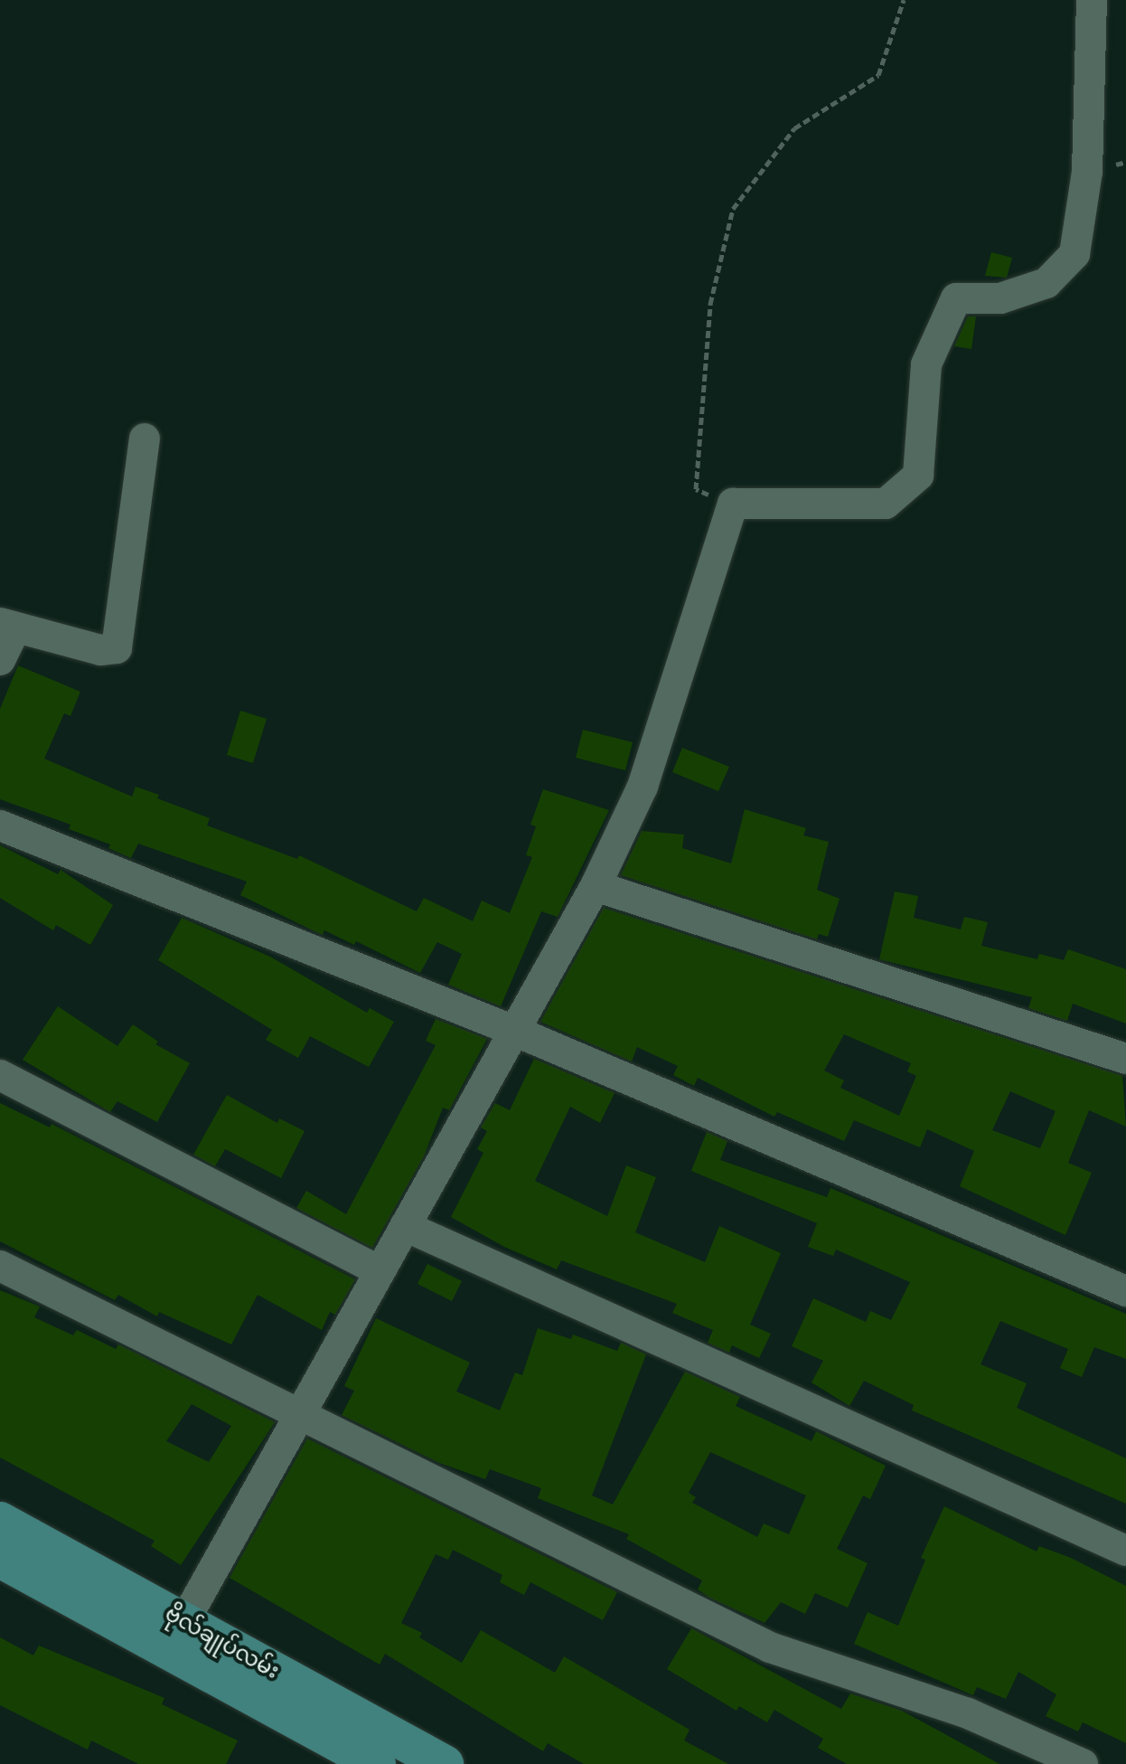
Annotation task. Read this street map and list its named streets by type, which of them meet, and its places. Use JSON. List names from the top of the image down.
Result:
{
  "streets": {
    "main road": ["ဗိုလ်ချုပ်လမ်း"]
  }
}
